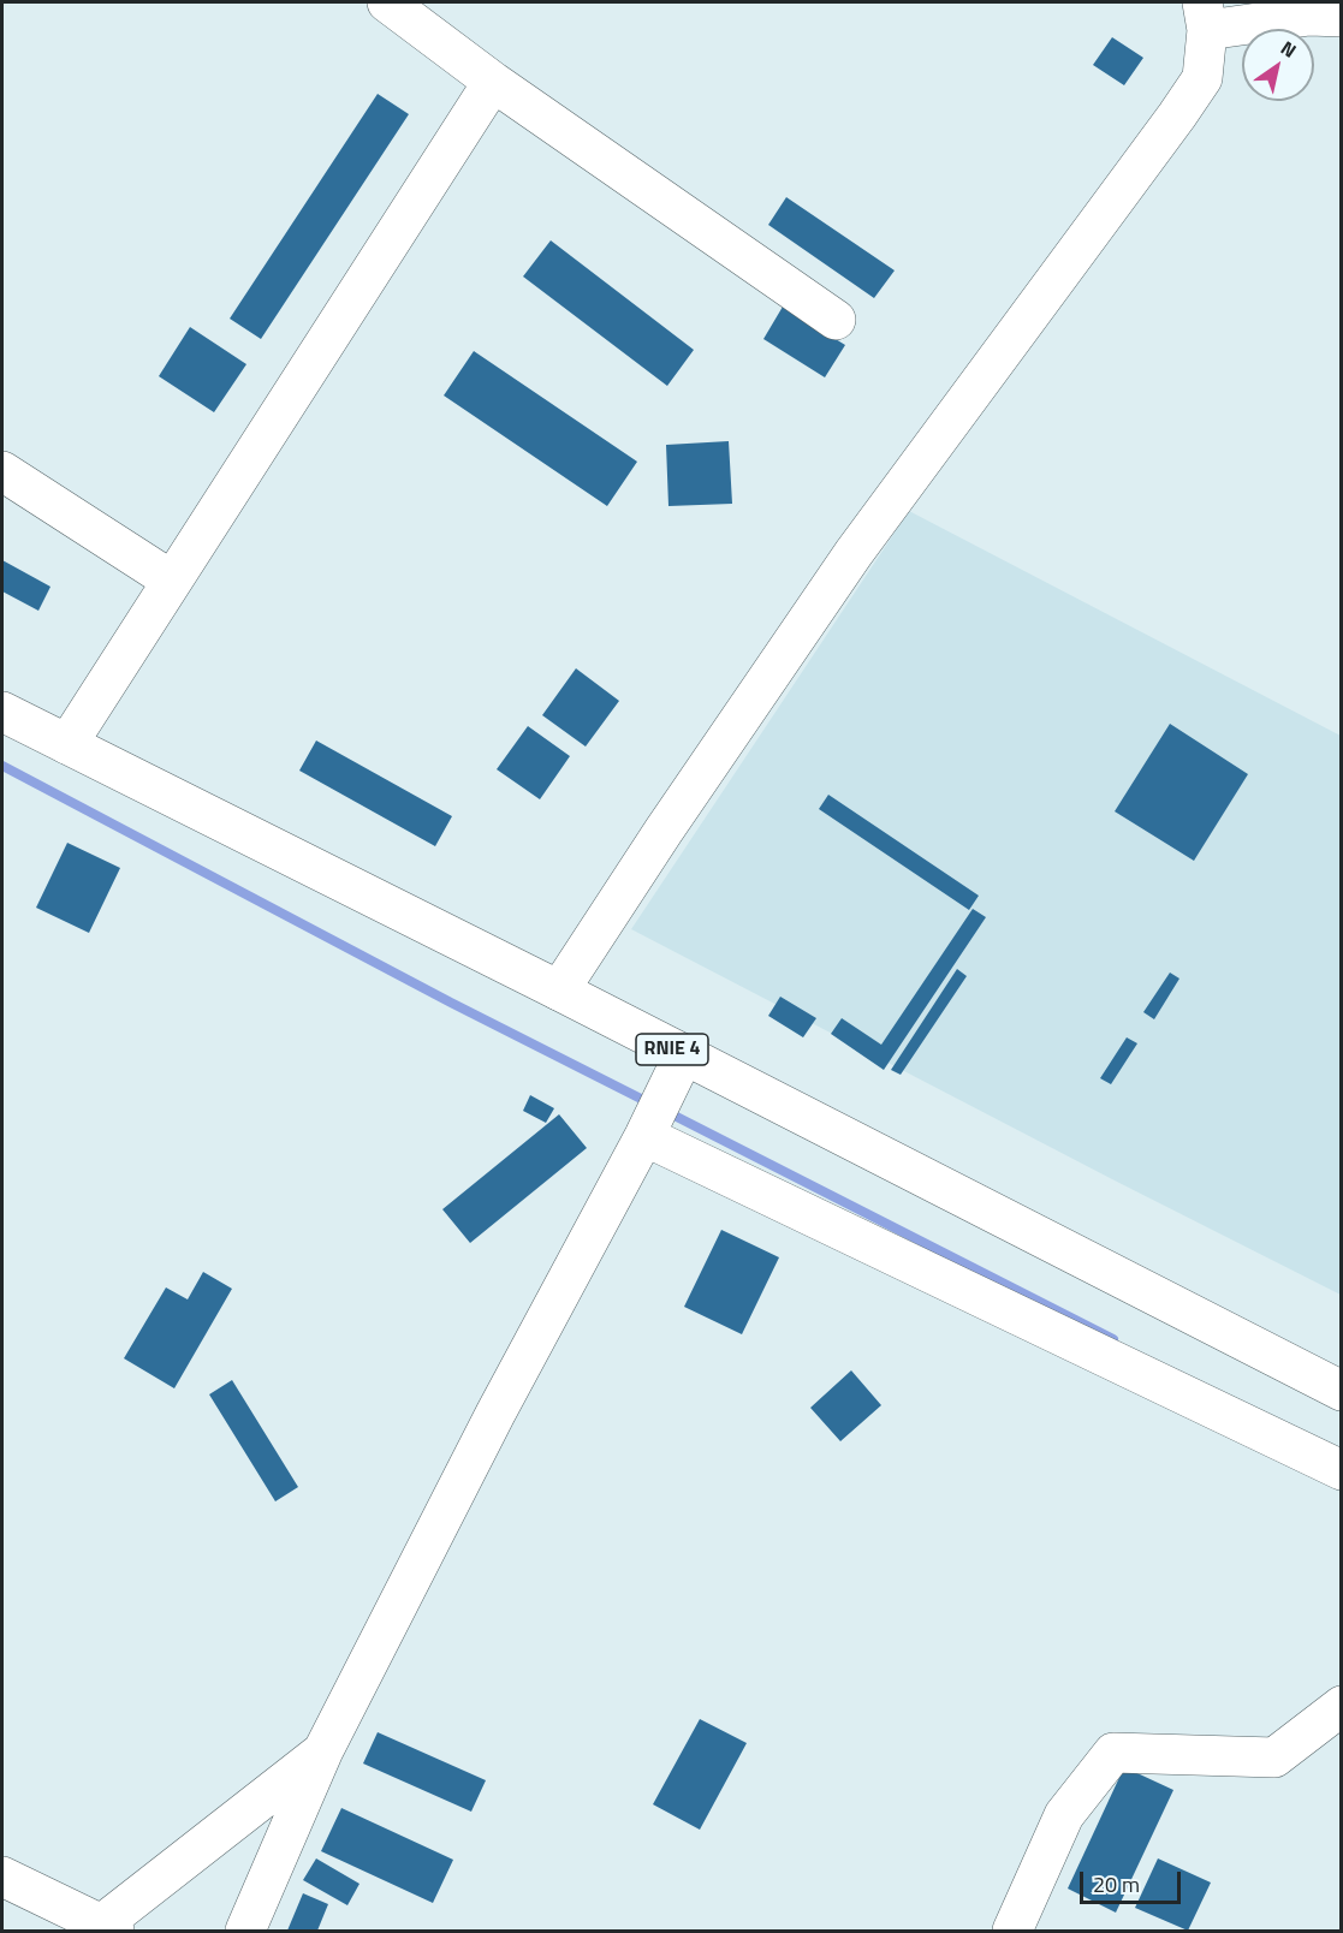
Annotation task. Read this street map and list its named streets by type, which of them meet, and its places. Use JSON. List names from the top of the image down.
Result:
{
  "streets": {
    "street": ["RNIE 4"]
  },
  "scale_bar": "20 m",
  "north": "top right"
}
